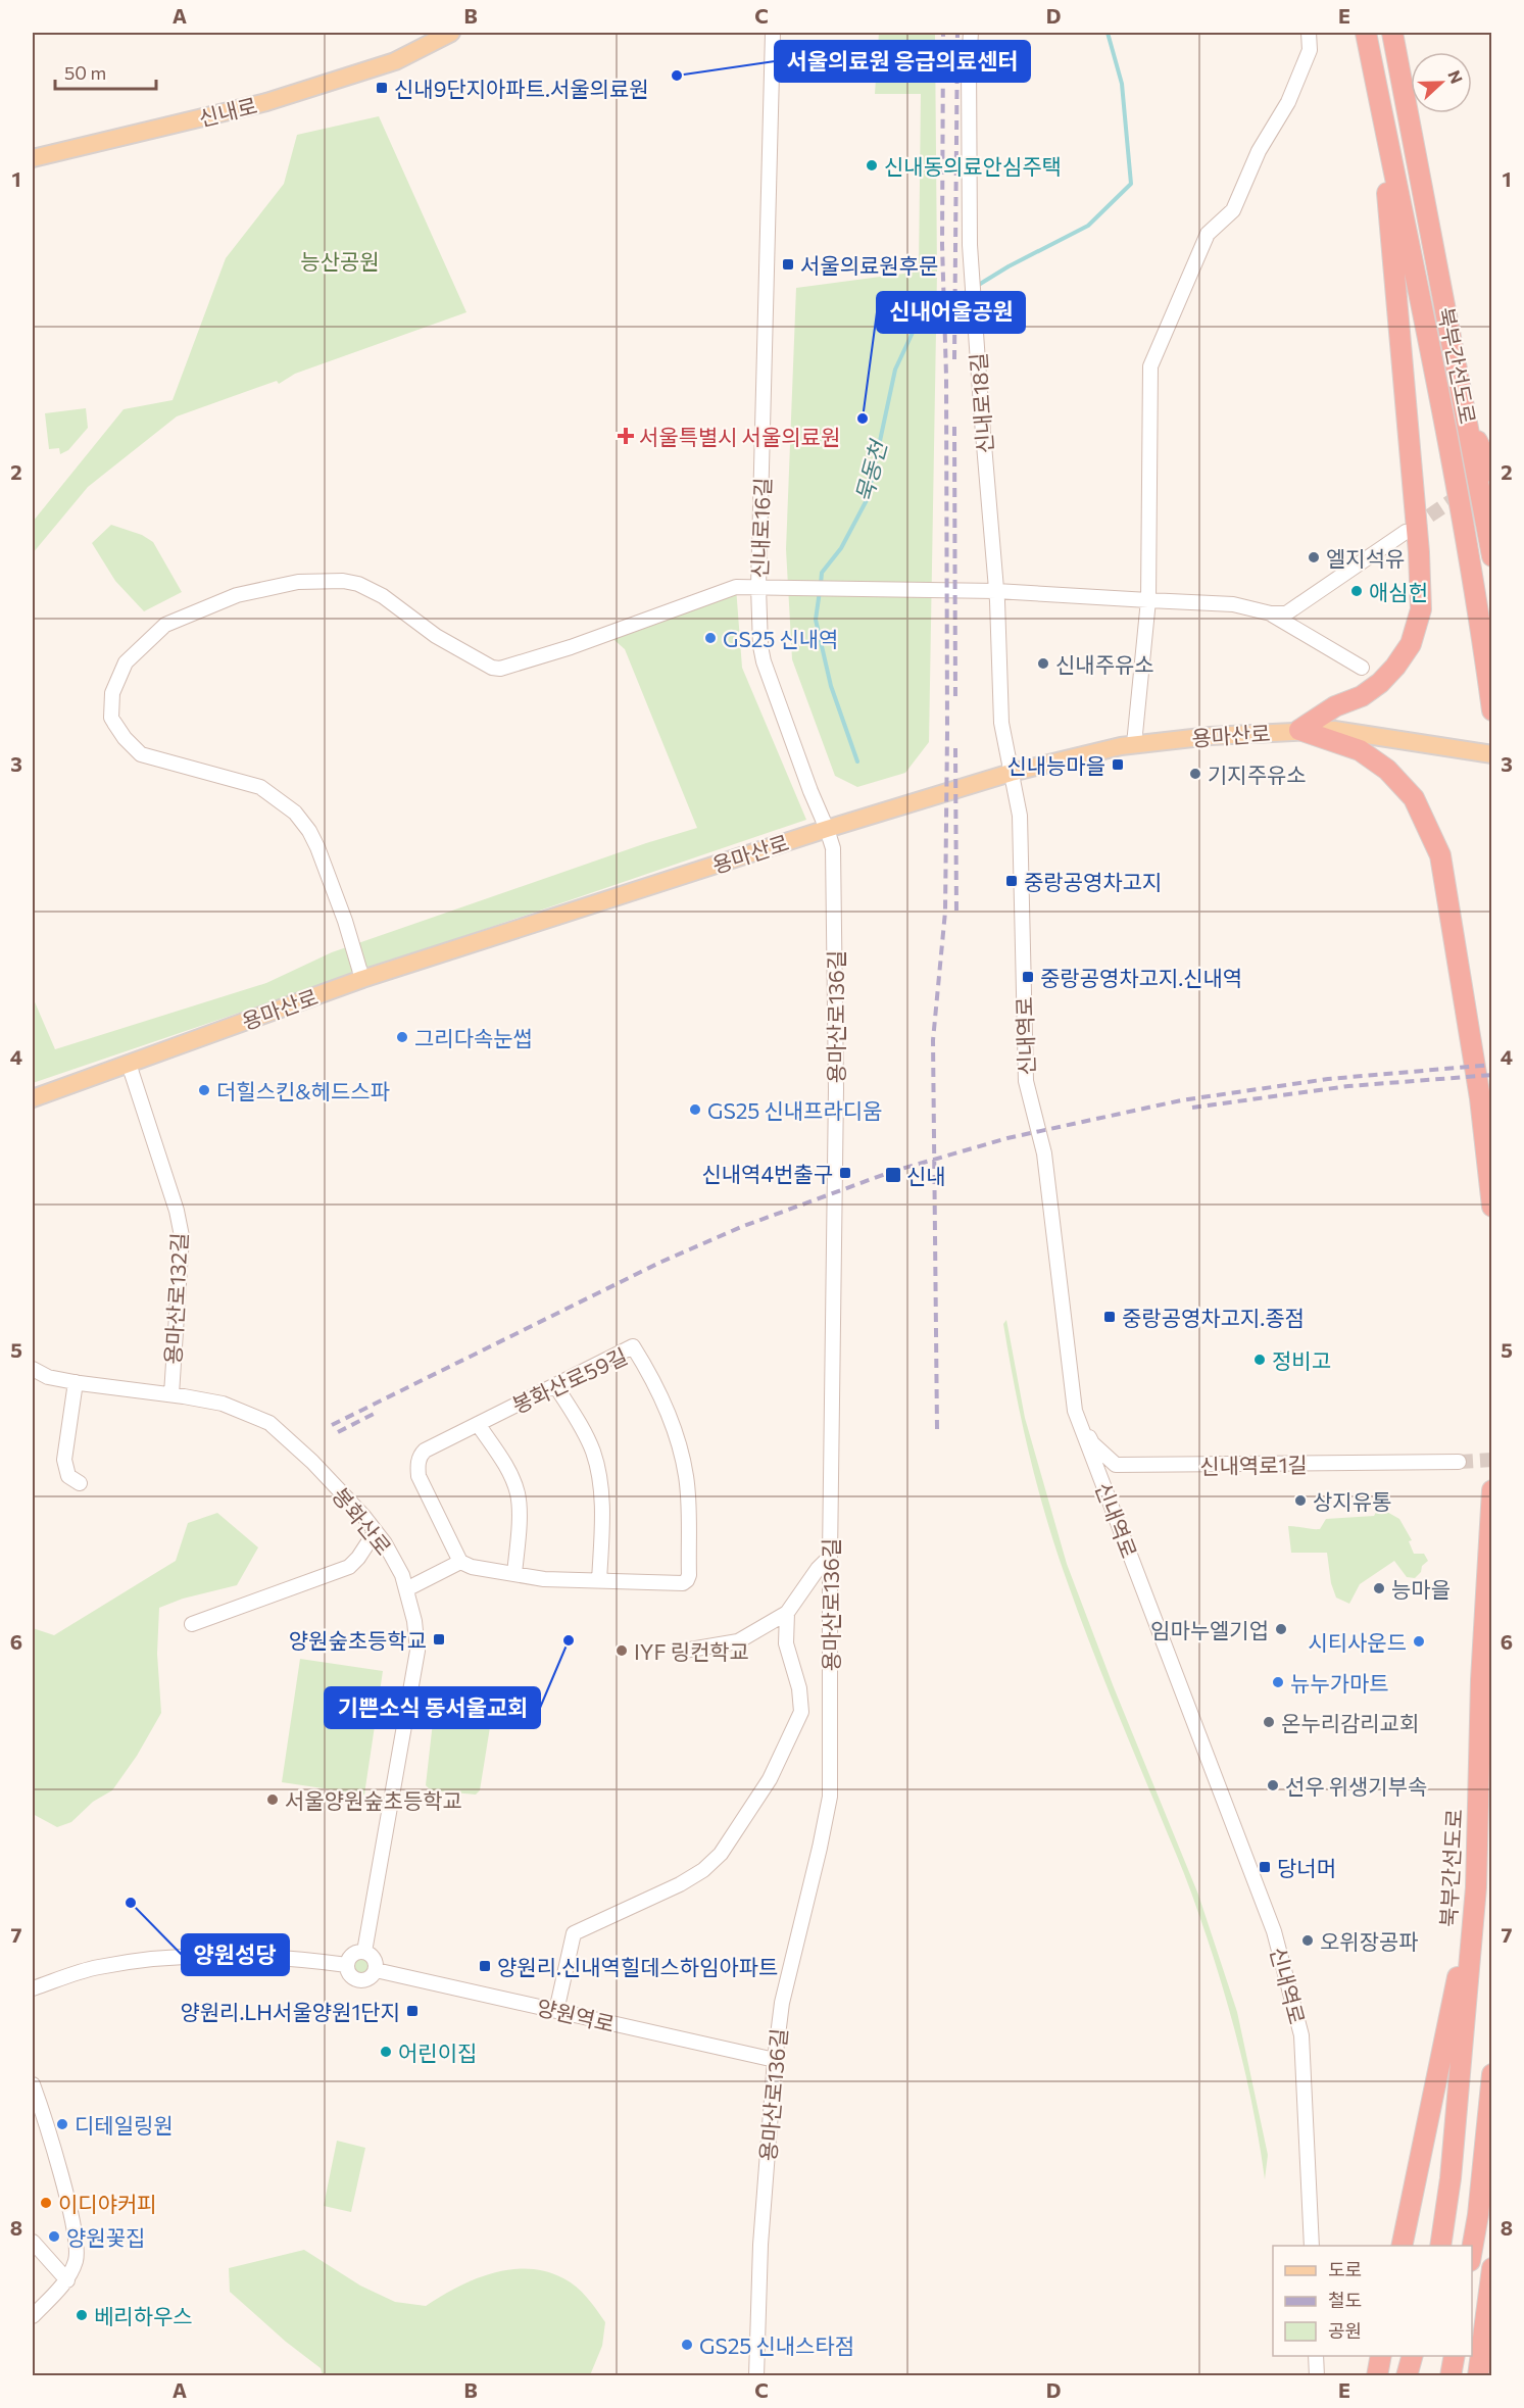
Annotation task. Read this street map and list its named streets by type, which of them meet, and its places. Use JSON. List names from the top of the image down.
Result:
{
  "streets": {
    "highway": ["북부간선도로"],
    "main road": ["신내로", "용마산로"],
    "street": [
      "신내로18길",
      "신내로16길",
      "용마산로136길",
      "신내역로",
      "용마산로132길",
      "봉화산로59길",
      "신내역로1길",
      "봉화산로",
      "양원역로"
    ]
  },
  "crossings": [
    ["신내로18길", "용마산로"],
    ["신내로18길", "신내역로"],
    ["신내로16길", "용마산로"],
    ["신내로16길", "용마산로136길"],
    ["용마산로", "용마산로136길"],
    ["용마산로", "신내역로"],
    ["용마산로", "용마산로132길"],
    ["용마산로136길", "양원역로"],
    ["신내역로", "신내역로1길"],
    ["용마산로132길", "봉화산로"],
    ["봉화산로", "양원역로"]
  ],
  "water": ["묵동천"],
  "parks": ["능산공원"],
  "places": {
    "other": [
      "서울의료원 응급의료센터",
      "신내동의료안심주택",
      "신내어울공원",
      "엘지석유",
      "애심헌",
      "GS25 신내역",
      "신내주유소",
      "기지주유소",
      "그리다속눈썹",
      "더힐스킨&헤드스파",
      "GS25 신내프라디움",
      "정비고",
      "상지유통",
      "능마을",
      "임마누엘기업",
      "기쁜소식 동서울교회",
      "시티사운드",
      "IYF 링컨학교",
      "뉴누가마트",
      "온누리감리교회",
      "선우 위생기부속",
      "서울양원숲초등학교",
      "양원성당",
      "오위장공파",
      "어린이집",
      "디테일링원",
      "이디야커피",
      "양원꽃집",
      "베리하우스",
      "GS25 신내스타점"
    ],
    "transit": [
      "신내9단지아파트.서울의료원",
      "서울의료원후문",
      "신내능마을",
      "중랑공영차고지",
      "중랑공영차고지.신내역",
      "신내역4번출구",
      "신내",
      "중랑공영차고지.종점",
      "양원숲초등학교",
      "당너머",
      "양원리.신내역힐데스하임아파트",
      "양원리.LH서울양원1단지"
    ],
    "health": ["서울특별시 서울의료원"]
  },
  "legend": ["도로", "철도", "공원"],
  "scale_bar": "50 m",
  "north": "right",
  "grid": {
    "columns": [
      "A",
      "B",
      "C",
      "D",
      "E"
    ],
    "rows": [
      "1",
      "2",
      "3",
      "4",
      "5",
      "6",
      "7",
      "8"
    ]
  }
}
